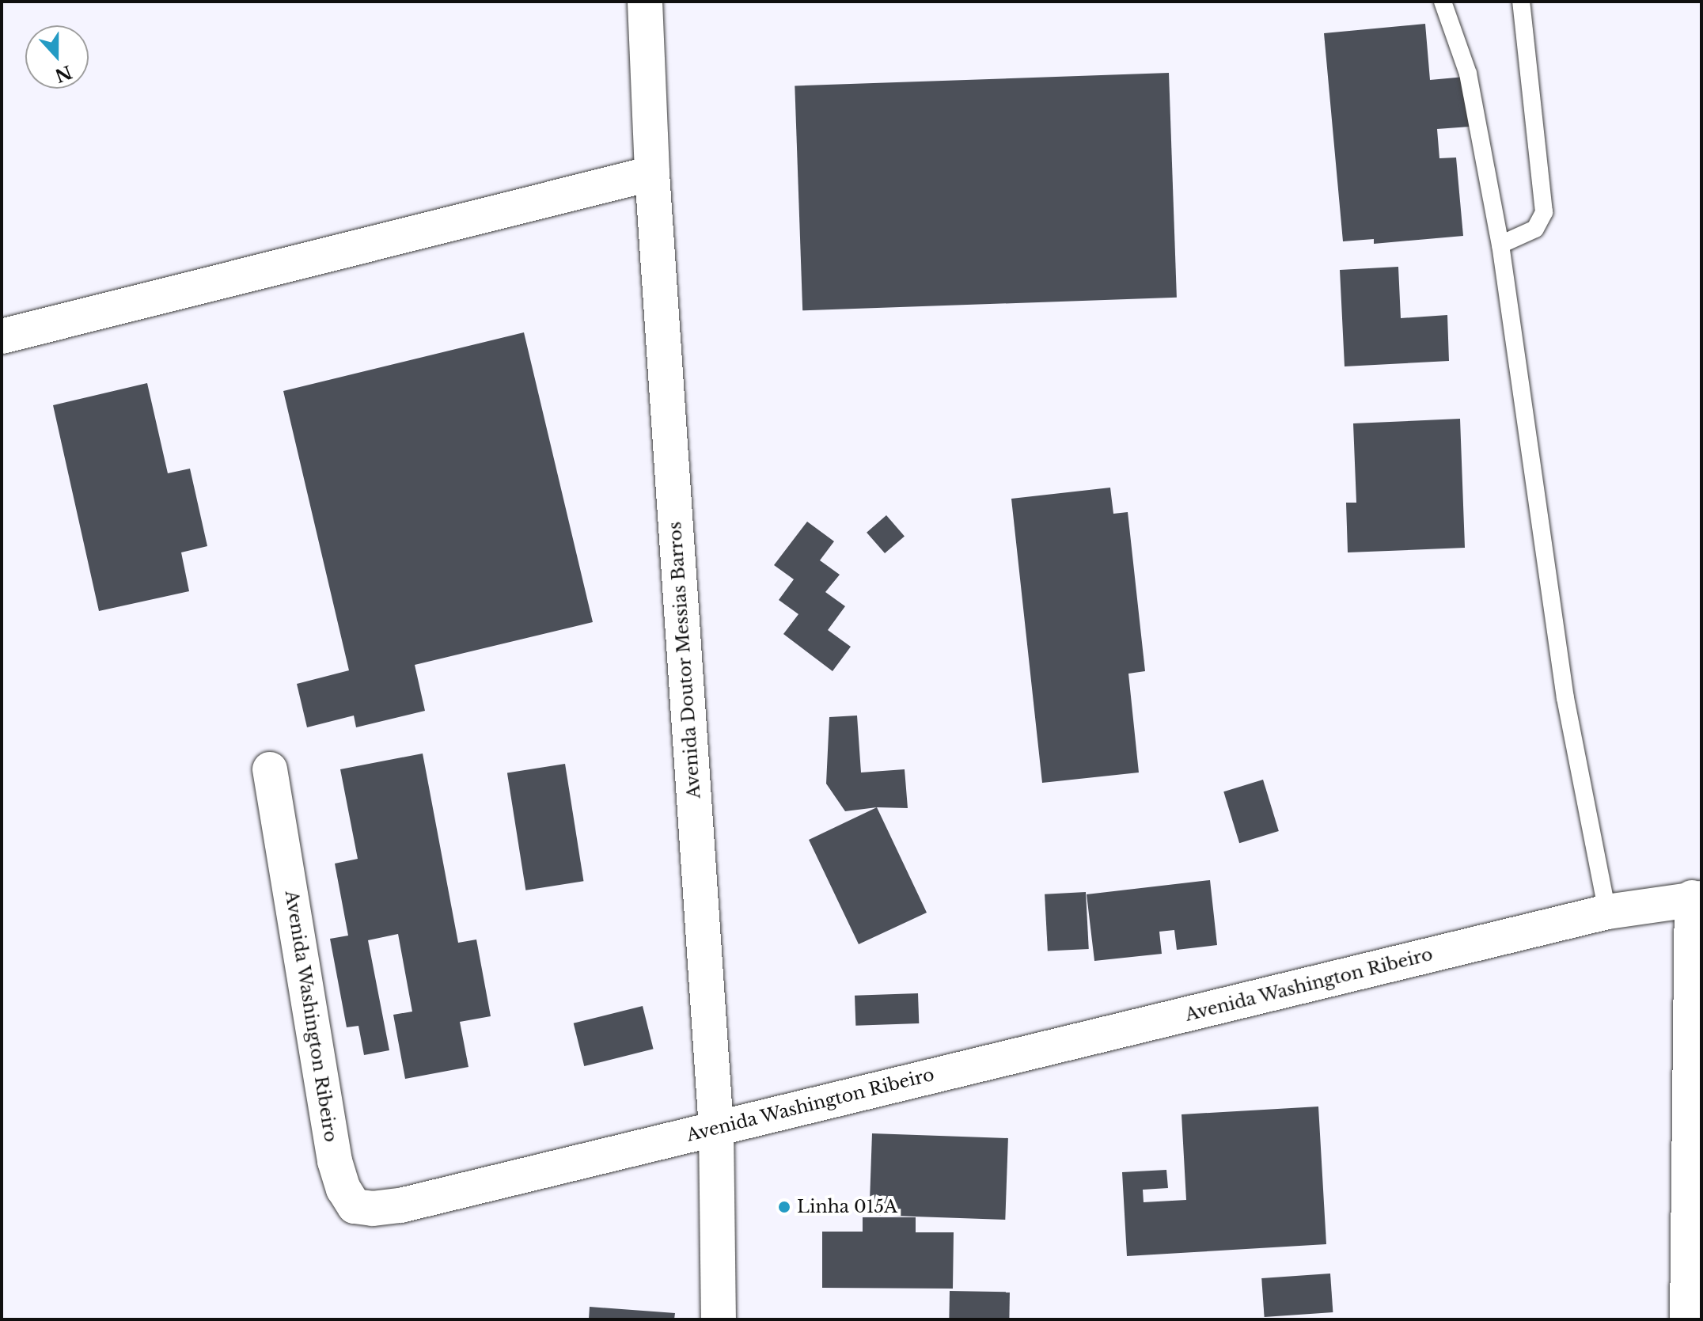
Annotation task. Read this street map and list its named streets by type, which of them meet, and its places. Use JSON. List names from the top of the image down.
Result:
{
  "streets": {
    "street": ["Avenida Doutor Messias Barros", "Avenida Washington Ribeiro"]
  },
  "crossings": [
    ["Avenida Doutor Messias Barros", "Avenida Washington Ribeiro"]
  ],
  "places": ["Linha 015A"],
  "north": "bottom"
}
